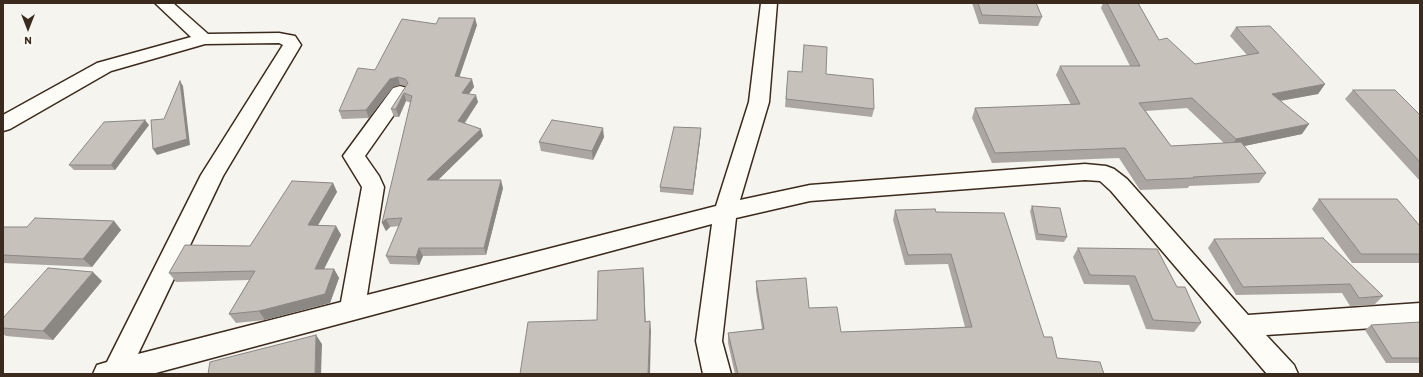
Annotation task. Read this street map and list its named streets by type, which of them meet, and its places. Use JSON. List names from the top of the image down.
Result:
{
  "north": "bottom"
}
